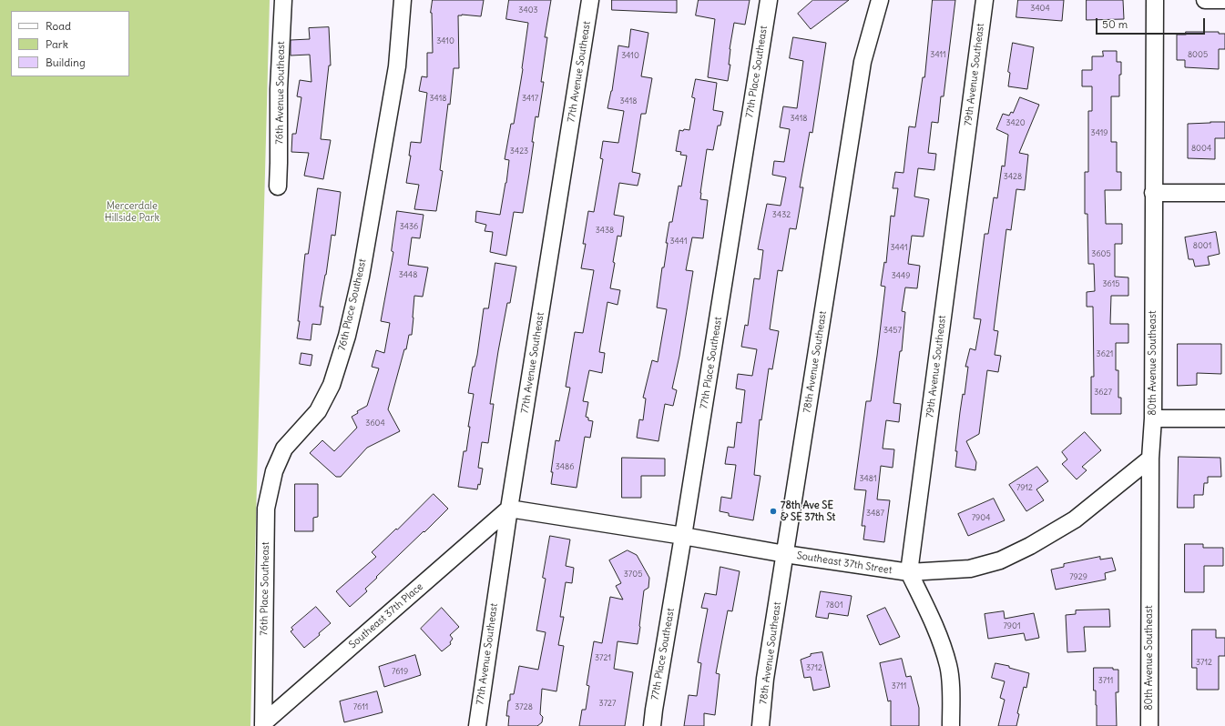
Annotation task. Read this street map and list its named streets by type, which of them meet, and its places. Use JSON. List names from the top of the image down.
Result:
{
  "streets": {
    "street": [
      "77th Avenue Southeast",
      "77th Place Southeast",
      "79th Avenue Southeast",
      "76th Avenue Southeast",
      "76th Place Southeast",
      "78th Avenue Southeast",
      "80th Avenue Southeast",
      "Southeast 37th Street",
      "Southeast 37th Place"
    ]
  },
  "crossings": [
    ["77th Avenue Southeast", "Southeast 37th Street"],
    ["77th Avenue Southeast", "Southeast 37th Place"],
    ["77th Place Southeast", "Southeast 37th Street"],
    ["79th Avenue Southeast", "Southeast 37th Street"],
    ["76th Place Southeast", "Southeast 37th Place"],
    ["78th Avenue Southeast", "Southeast 37th Street"],
    ["80th Avenue Southeast", "Southeast 37th Street"],
    ["Southeast 37th Street", "Southeast 37th Place"]
  ],
  "parks": ["Mercerdale Hillside Park"],
  "places": ["78th Ave SE & SE 37th St"],
  "house_numbers": [
    "3404",
    "3403",
    "3410",
    "3411",
    "8005",
    "3410",
    "3418",
    "3417",
    "3418",
    "3418",
    "3420",
    "3419",
    "8004",
    "3423",
    "3428",
    "3432",
    "3436",
    "3438",
    "3441",
    "8001",
    "3441",
    "3605",
    "3448",
    "3449",
    "3615",
    "3457",
    "3621",
    "3627",
    "3604",
    "3486",
    "3481",
    "7912",
    "3487",
    "7904",
    "3705",
    "7929",
    "7801",
    "7901",
    "3721",
    "3712",
    "3712",
    "7619",
    "3711",
    "3711",
    "3727",
    "7611",
    "3728"
  ],
  "legend": ["Road", "Park", "Building"],
  "scale_bar": "50 m"
}
